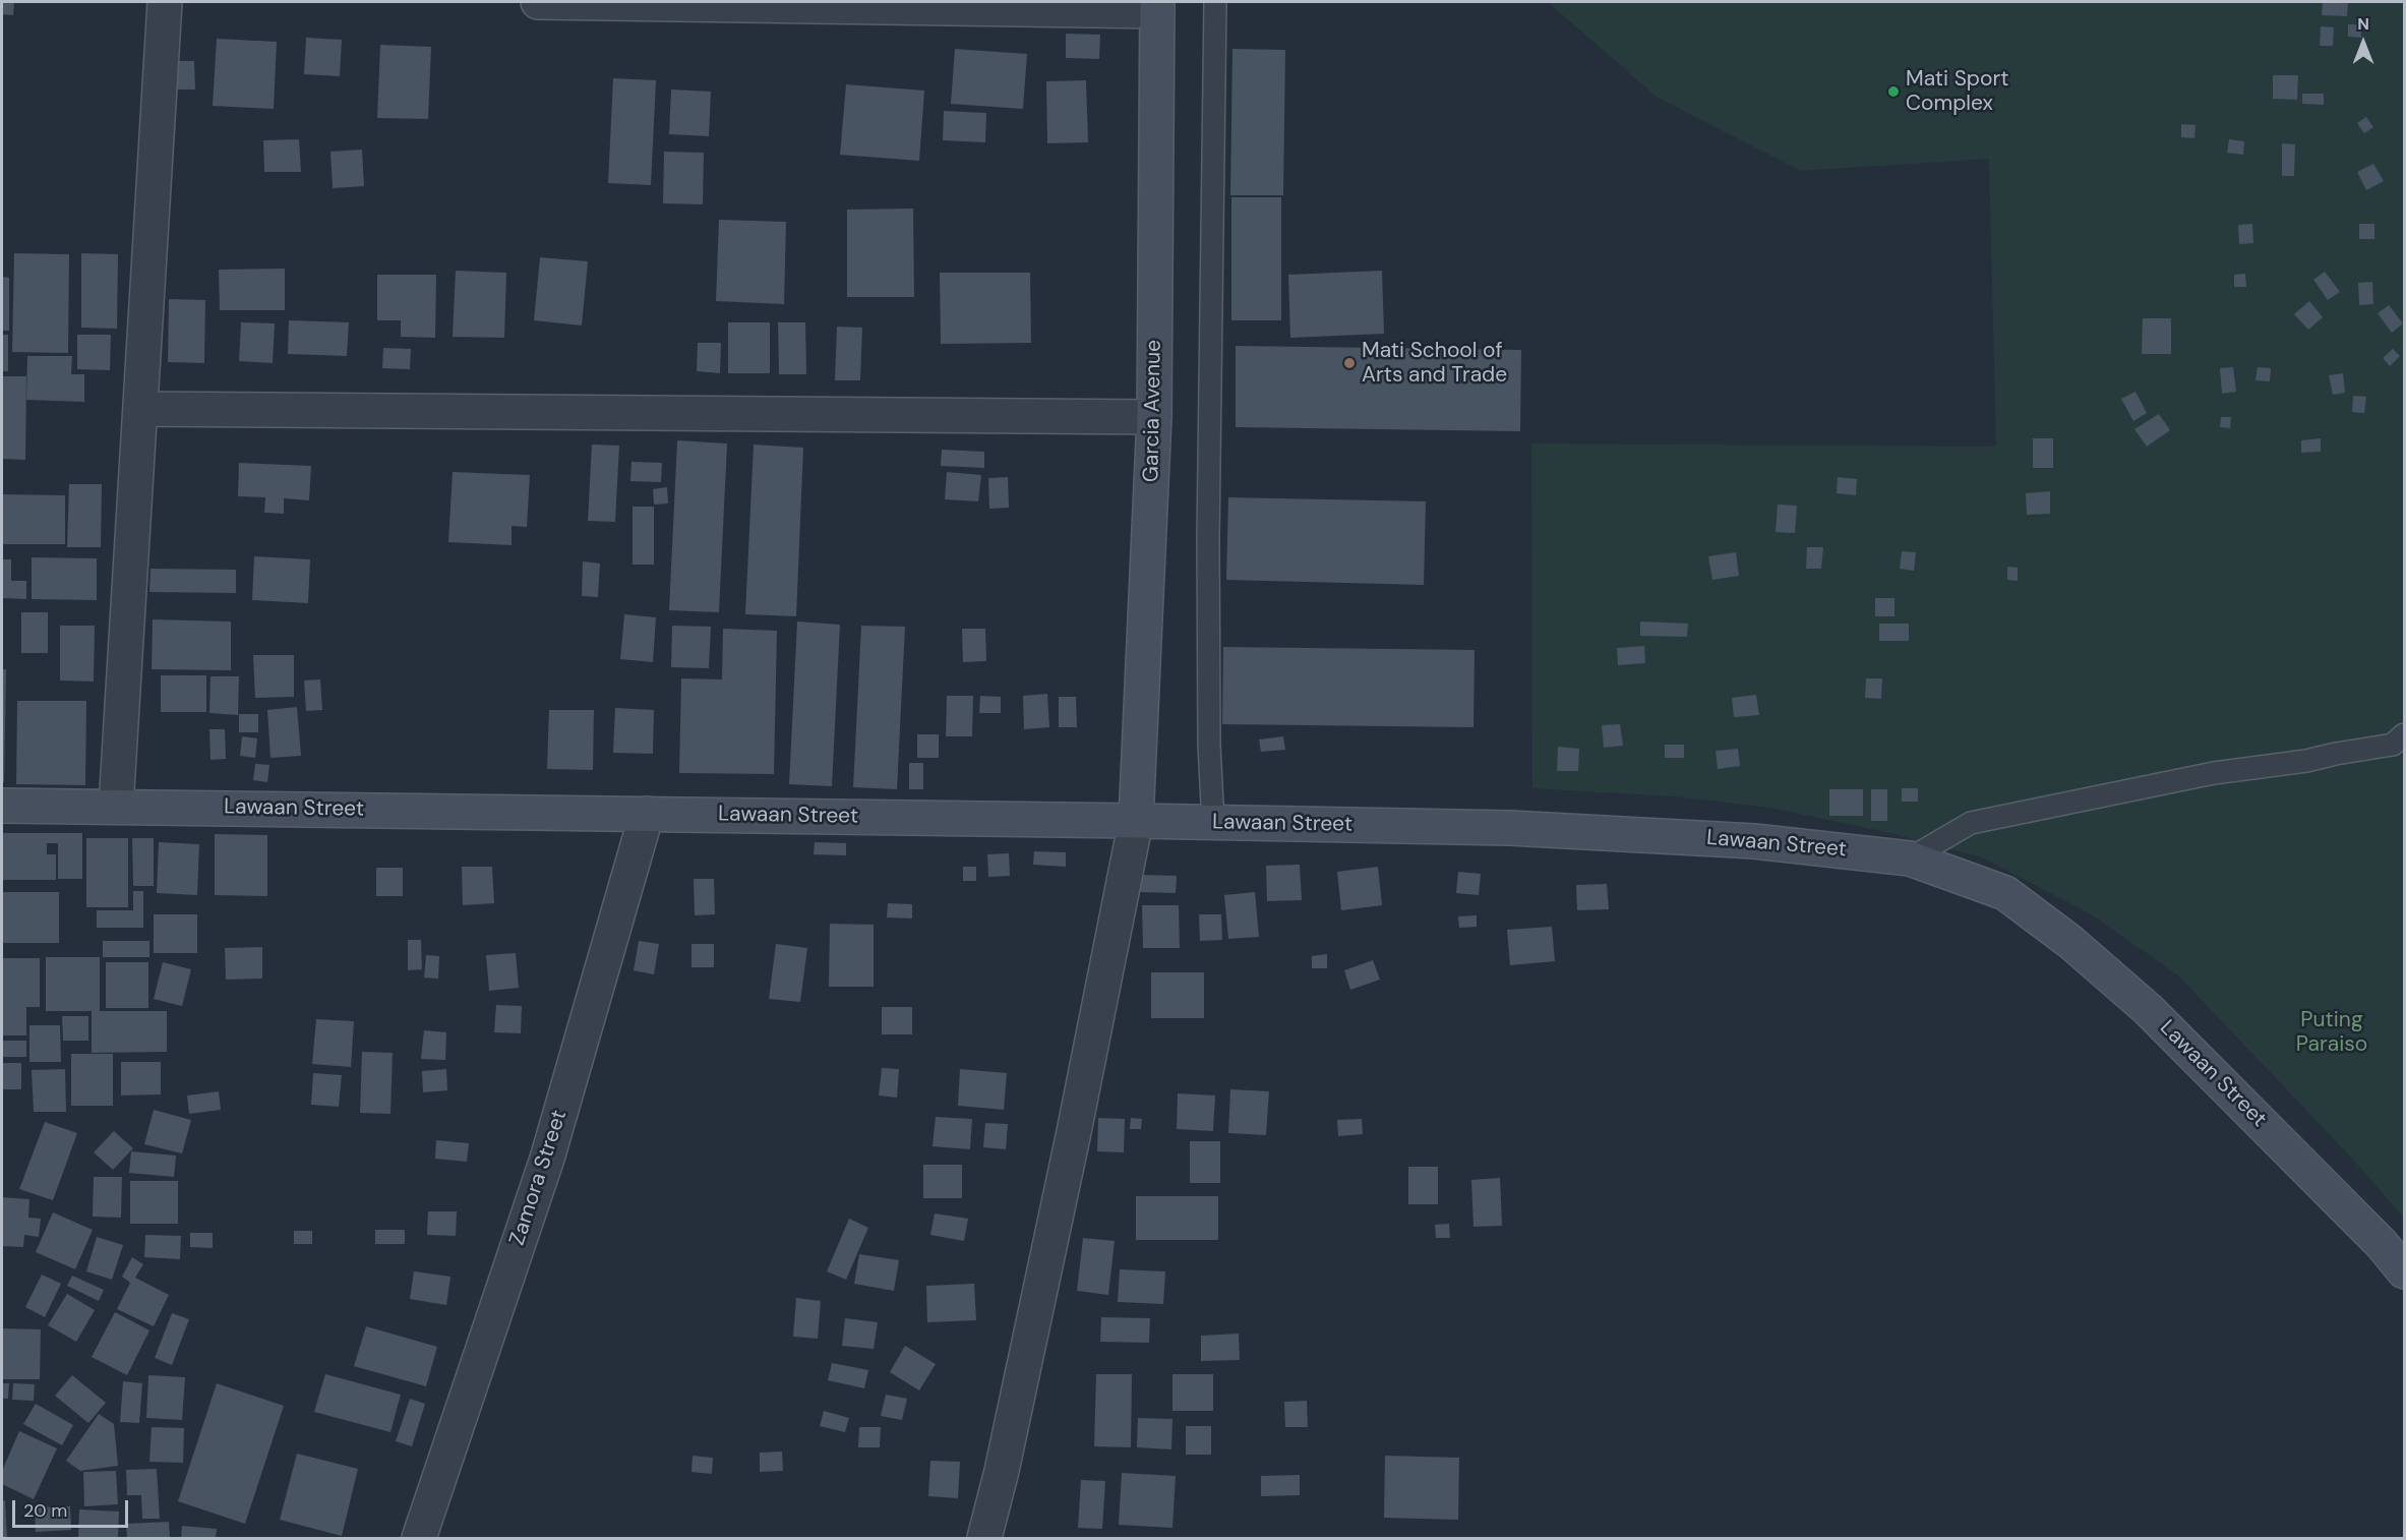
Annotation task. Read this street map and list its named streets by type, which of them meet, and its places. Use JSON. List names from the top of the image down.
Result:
{
  "streets": {
    "street": ["Garcia Avenue", "Lawaan Street", "Zamora Street"]
  },
  "crossings": [
    ["Garcia Avenue", "Lawaan Street"],
    ["Lawaan Street", "Zamora Street"]
  ],
  "parks": ["Puting Paraiso"],
  "places": ["Mati Sport Complex", "Mati School of Arts and Trade"],
  "scale_bar": "20 m",
  "north": "top"
}
